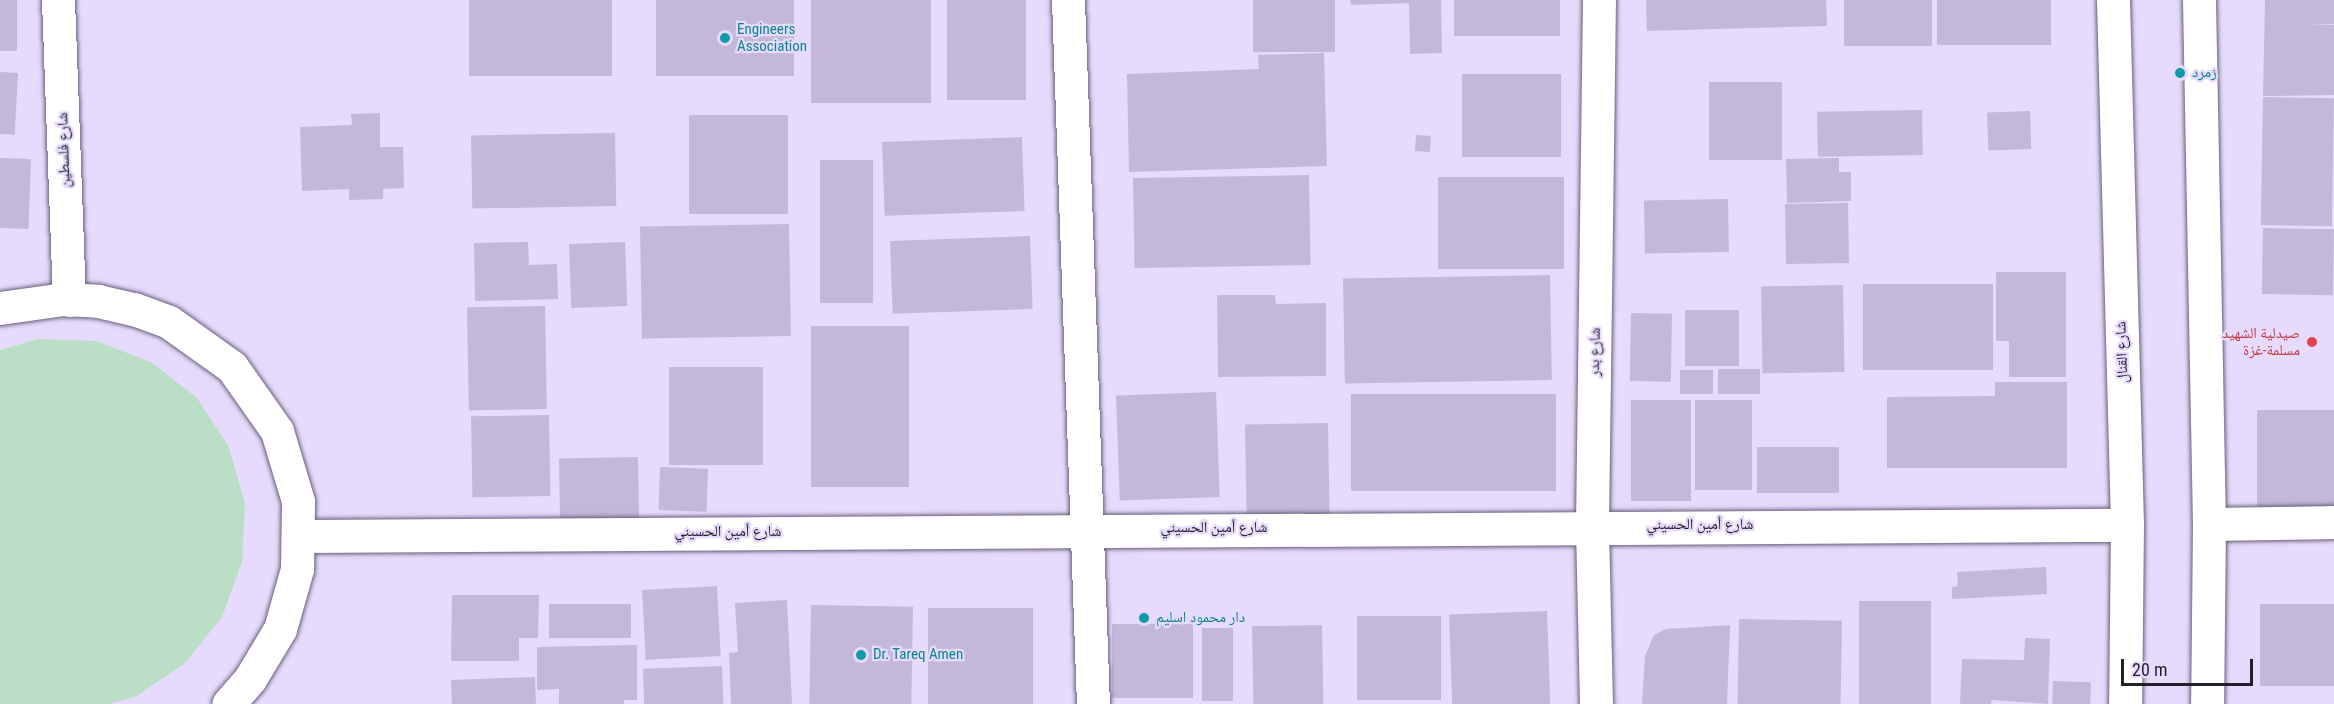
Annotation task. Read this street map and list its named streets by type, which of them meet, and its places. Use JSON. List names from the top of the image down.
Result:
{
  "streets": {
    "street": [
      "شارع فلسطين",
      "شارع بدر",
      "شارع القنال",
      "شارع أمين الحسيني"
    ]
  },
  "crossings": [
    ["شارع بدر", "شارع أمين الحسيني"],
    ["شارع القنال", "شارع أمين الحسيني"]
  ],
  "places": [
    "Engineers Association",
    "زمرد",
    "صيدلية الشهيد مسلمة-غزة",
    "دار محمود اسليم",
    "Dr. Tareq Amen"
  ],
  "scale_bar": "20 m"
}
